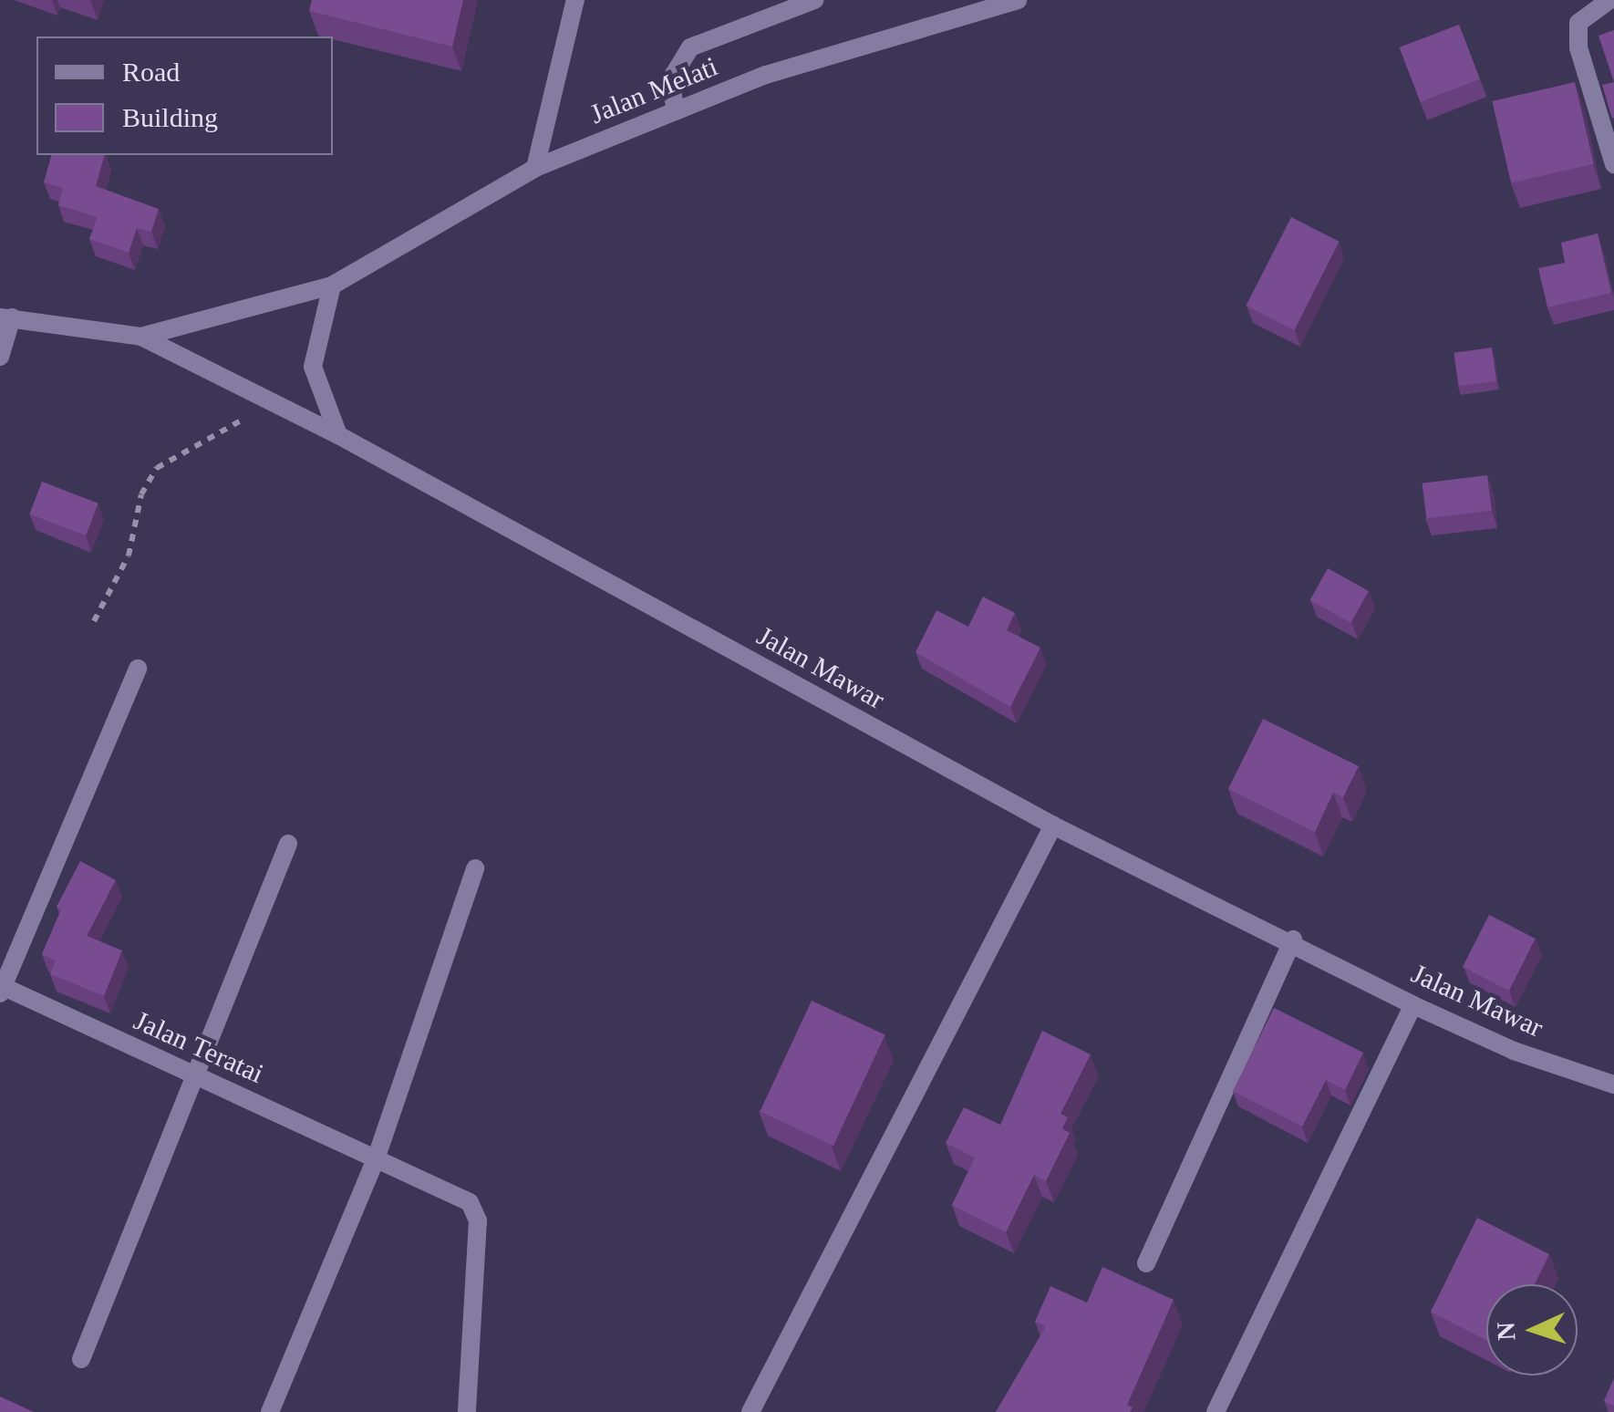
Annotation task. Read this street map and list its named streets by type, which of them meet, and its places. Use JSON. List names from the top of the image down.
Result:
{
  "streets": {
    "street": ["Jalan Melati", "Jalan Mawar", "Jalan Teratai"]
  },
  "crossings": [
    ["Jalan Melati", "Jalan Mawar"]
  ],
  "legend": ["Road", "Building"],
  "north": "left"
}
